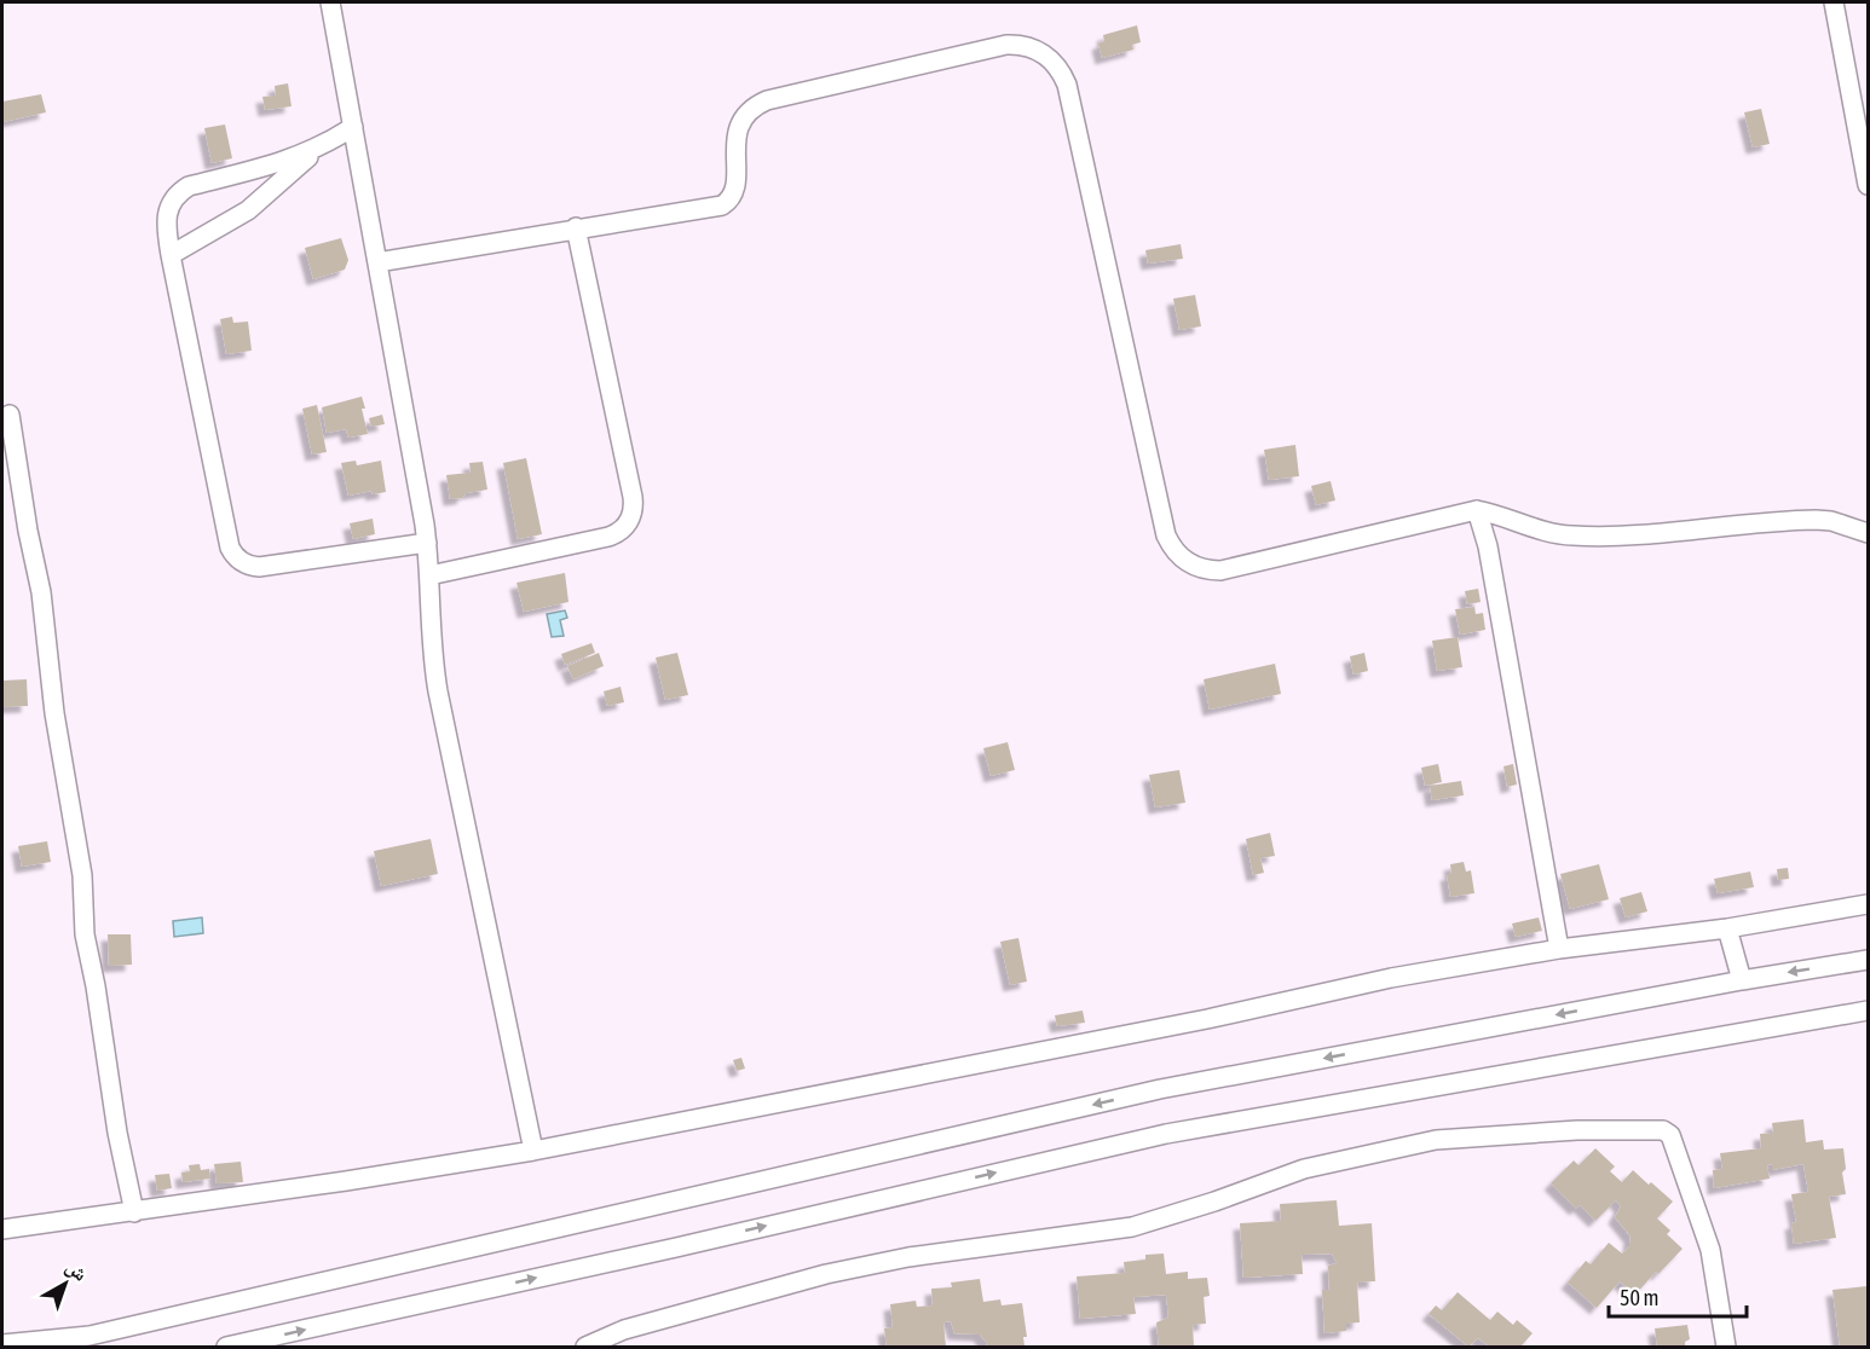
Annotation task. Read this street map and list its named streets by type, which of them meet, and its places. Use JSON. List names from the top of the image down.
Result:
{
  "scale_bar": "50 m",
  "north": "top right"
}
